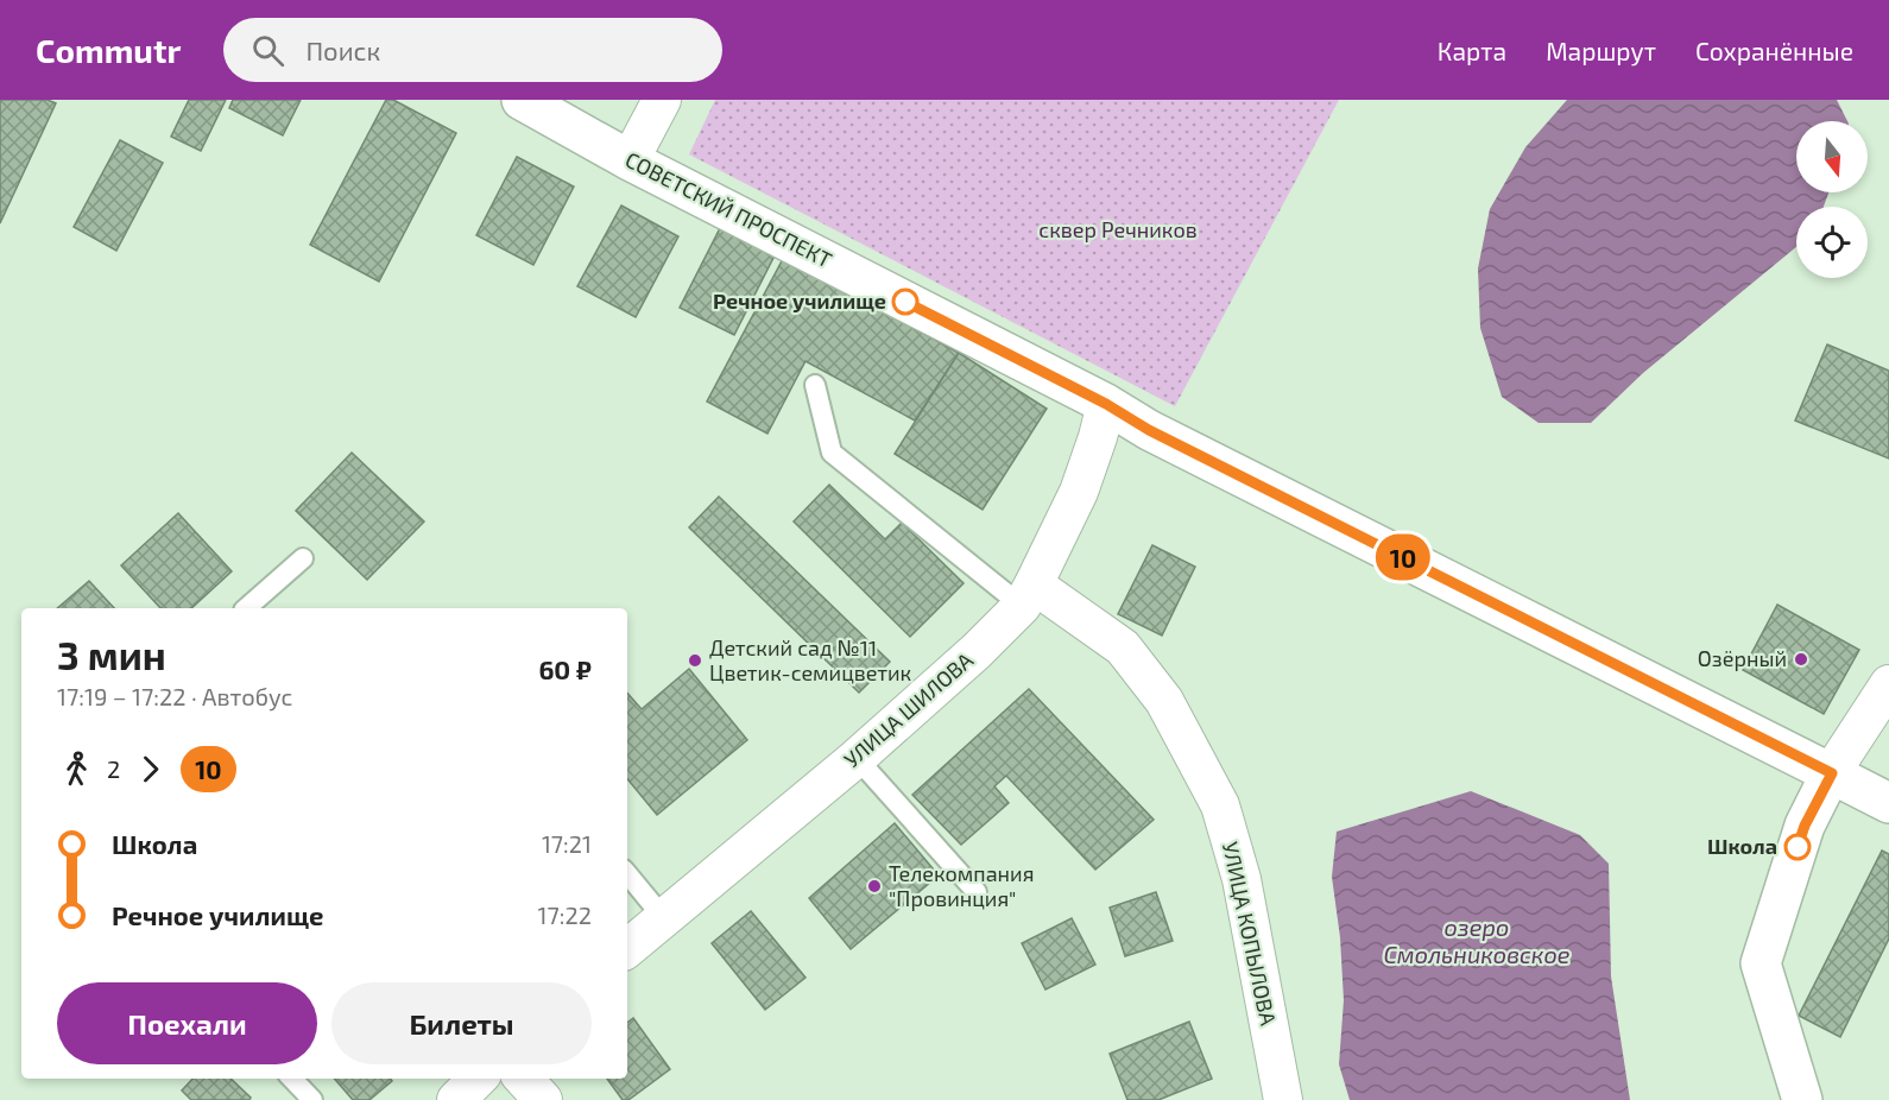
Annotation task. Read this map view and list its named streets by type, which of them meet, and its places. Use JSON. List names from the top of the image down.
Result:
{
  "streets": {
    "main road": ["СОВЕТСКИЙ ПРОСПЕКТ"],
    "street": ["УЛИЦА ШИЛОВА", "УЛИЦА КОПЫЛОВА"]
  },
  "crossings": [
    ["СОВЕТСКИЙ ПРОСПЕКТ", "УЛИЦА ШИЛОВА"],
    ["УЛИЦА ШИЛОВА", "УЛИЦА КОПЫЛОВА"]
  ],
  "water": ["озеро Смольниковское"],
  "parks": ["сквер Речников"],
  "places": [
    "Речное училище",
    "Озёрный",
    "Детский сад №11 Цветик-семицветик",
    "Школа",
    "Телекомпания \"Провинция\""
  ],
  "lines": ["bus line 10"],
  "north": "bottom",
  "page": {
    "header": "Commutr",
    "search": "Поиск",
    "nav": ["Карта", "Маршрут", "Сохранённые"],
    "on_map": "10",
    "heading": ["3 мин", "17:19 – 17:22 · Автобус", "60 ₽"],
    "legs": ["2", "10"],
    "list": [
      {
        "name": "Школа",
        "value": "17:21"
      },
      {
        "name": "Речное училище",
        "value": "17:22"
      }
    ],
    "buttons": ["Поехали", "Билеты"]
  }
}
